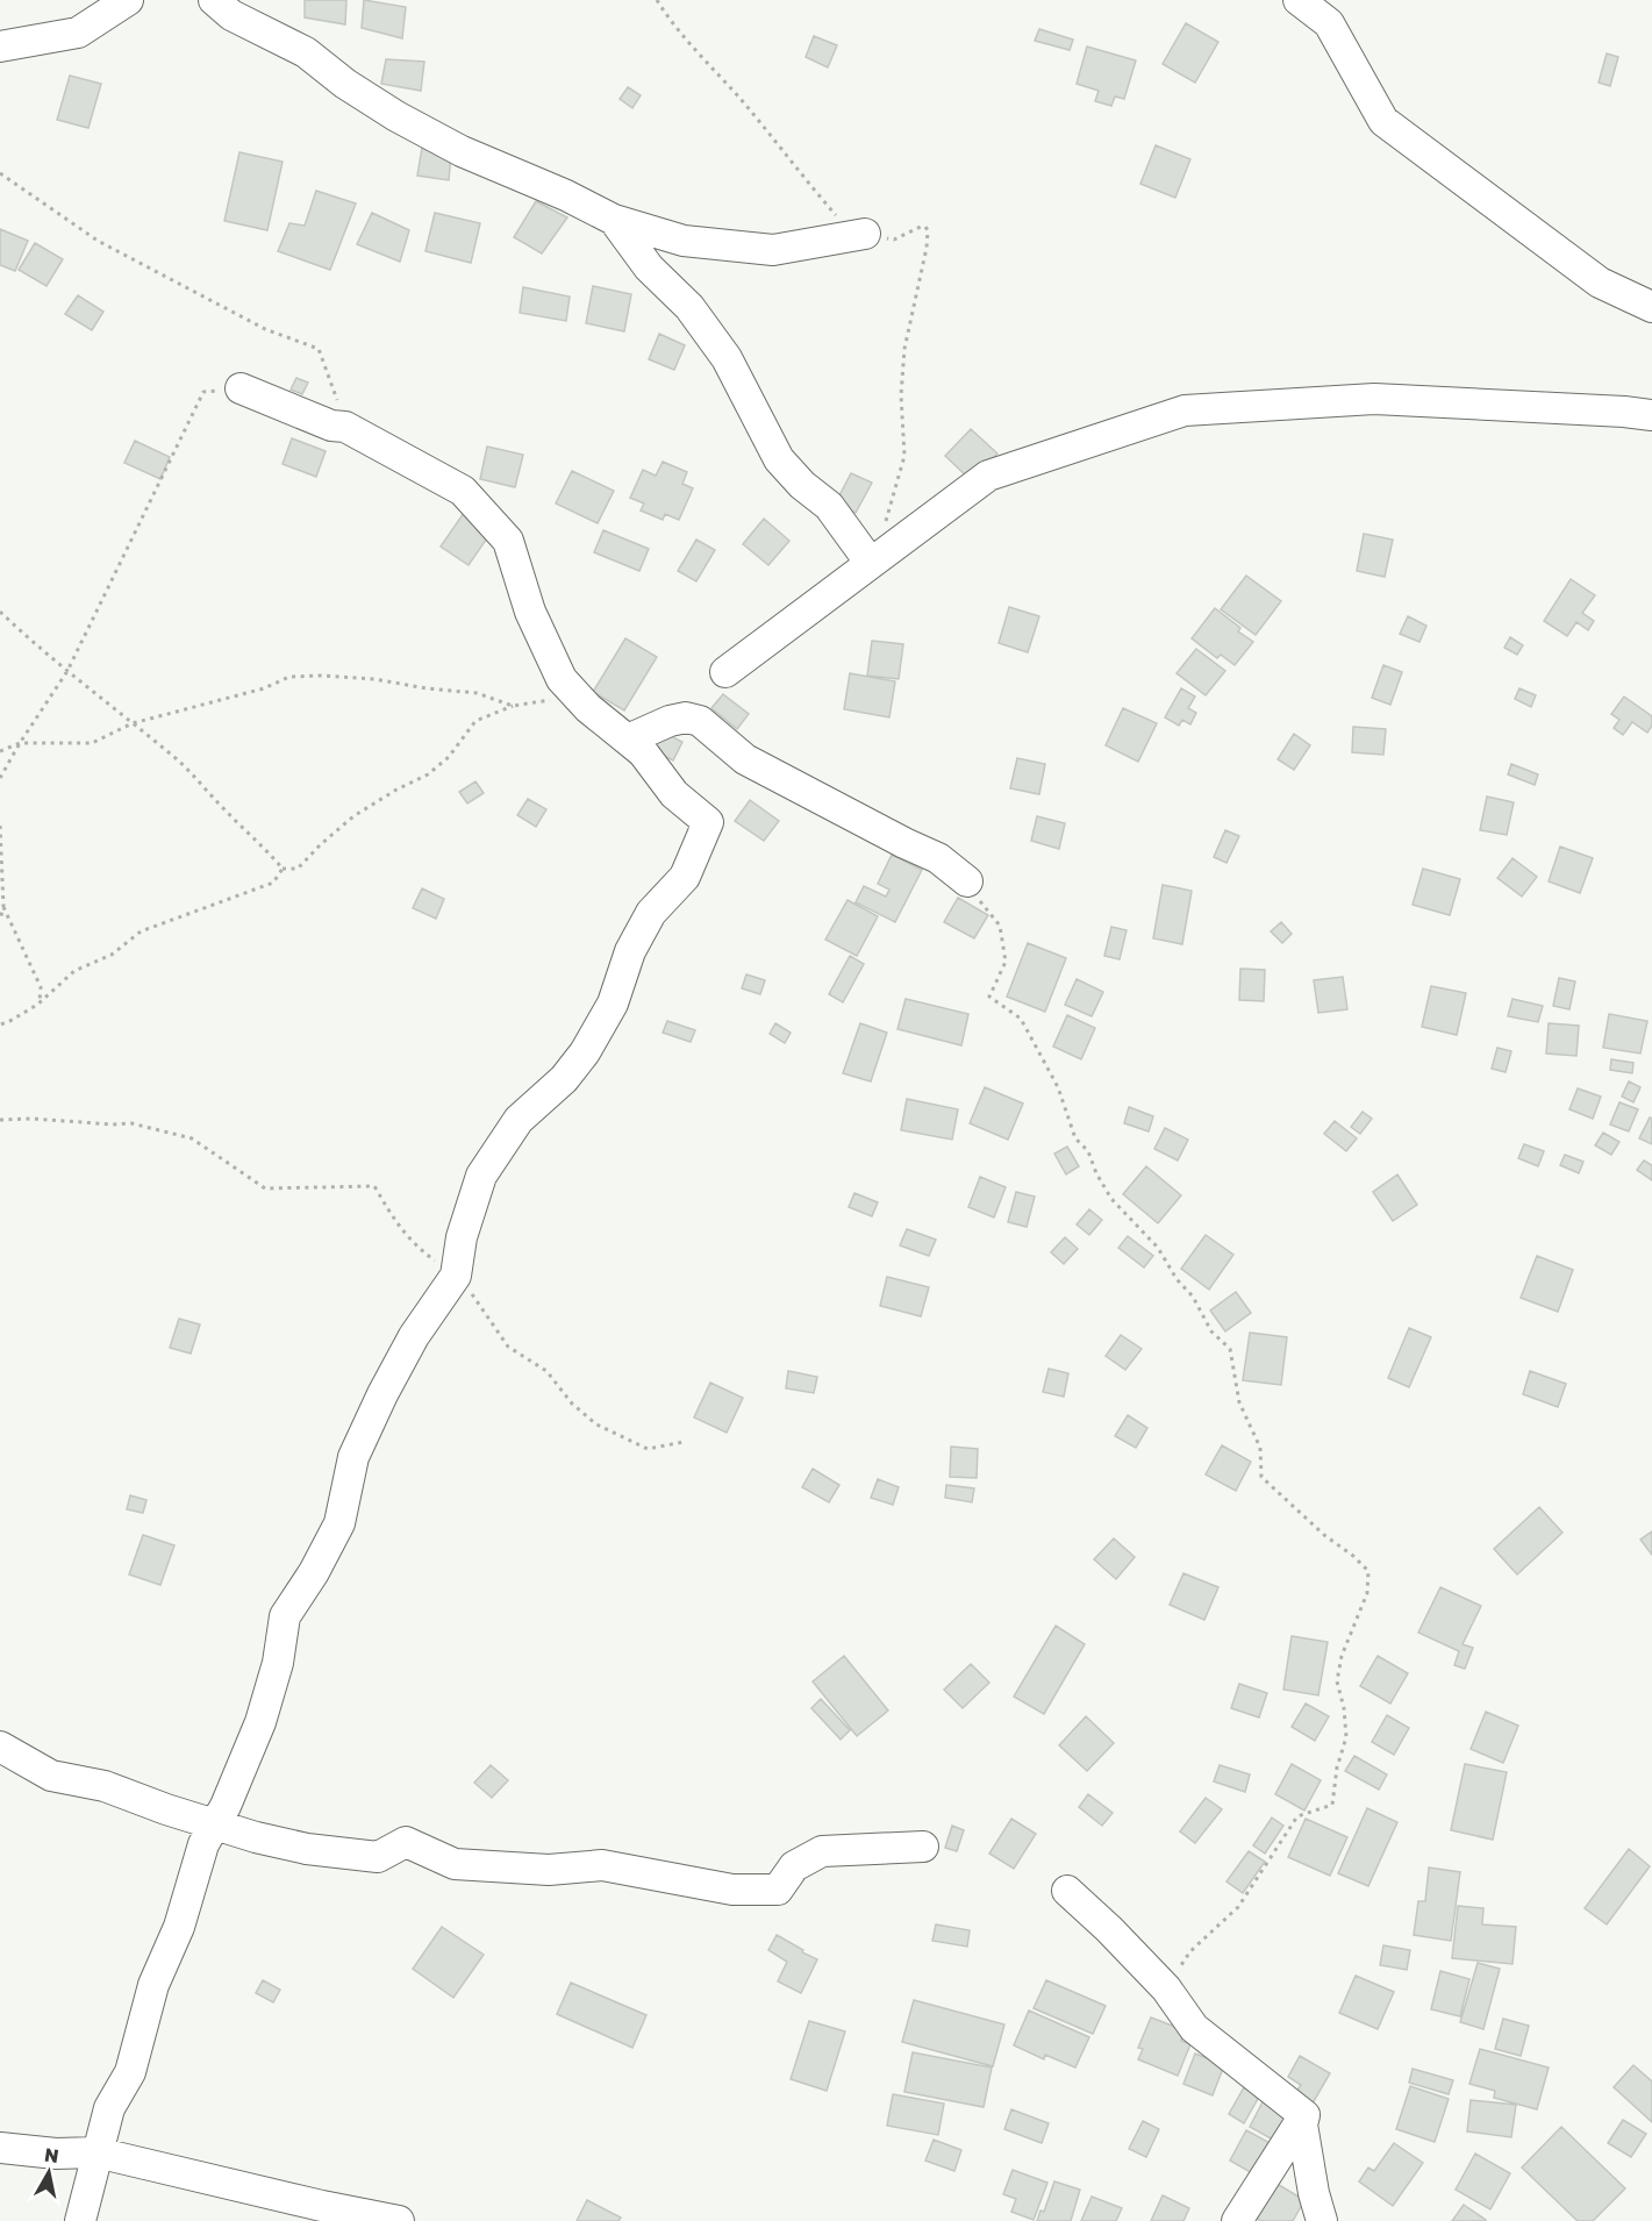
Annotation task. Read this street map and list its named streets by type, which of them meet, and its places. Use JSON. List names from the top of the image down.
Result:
{
  "north": "top"
}
